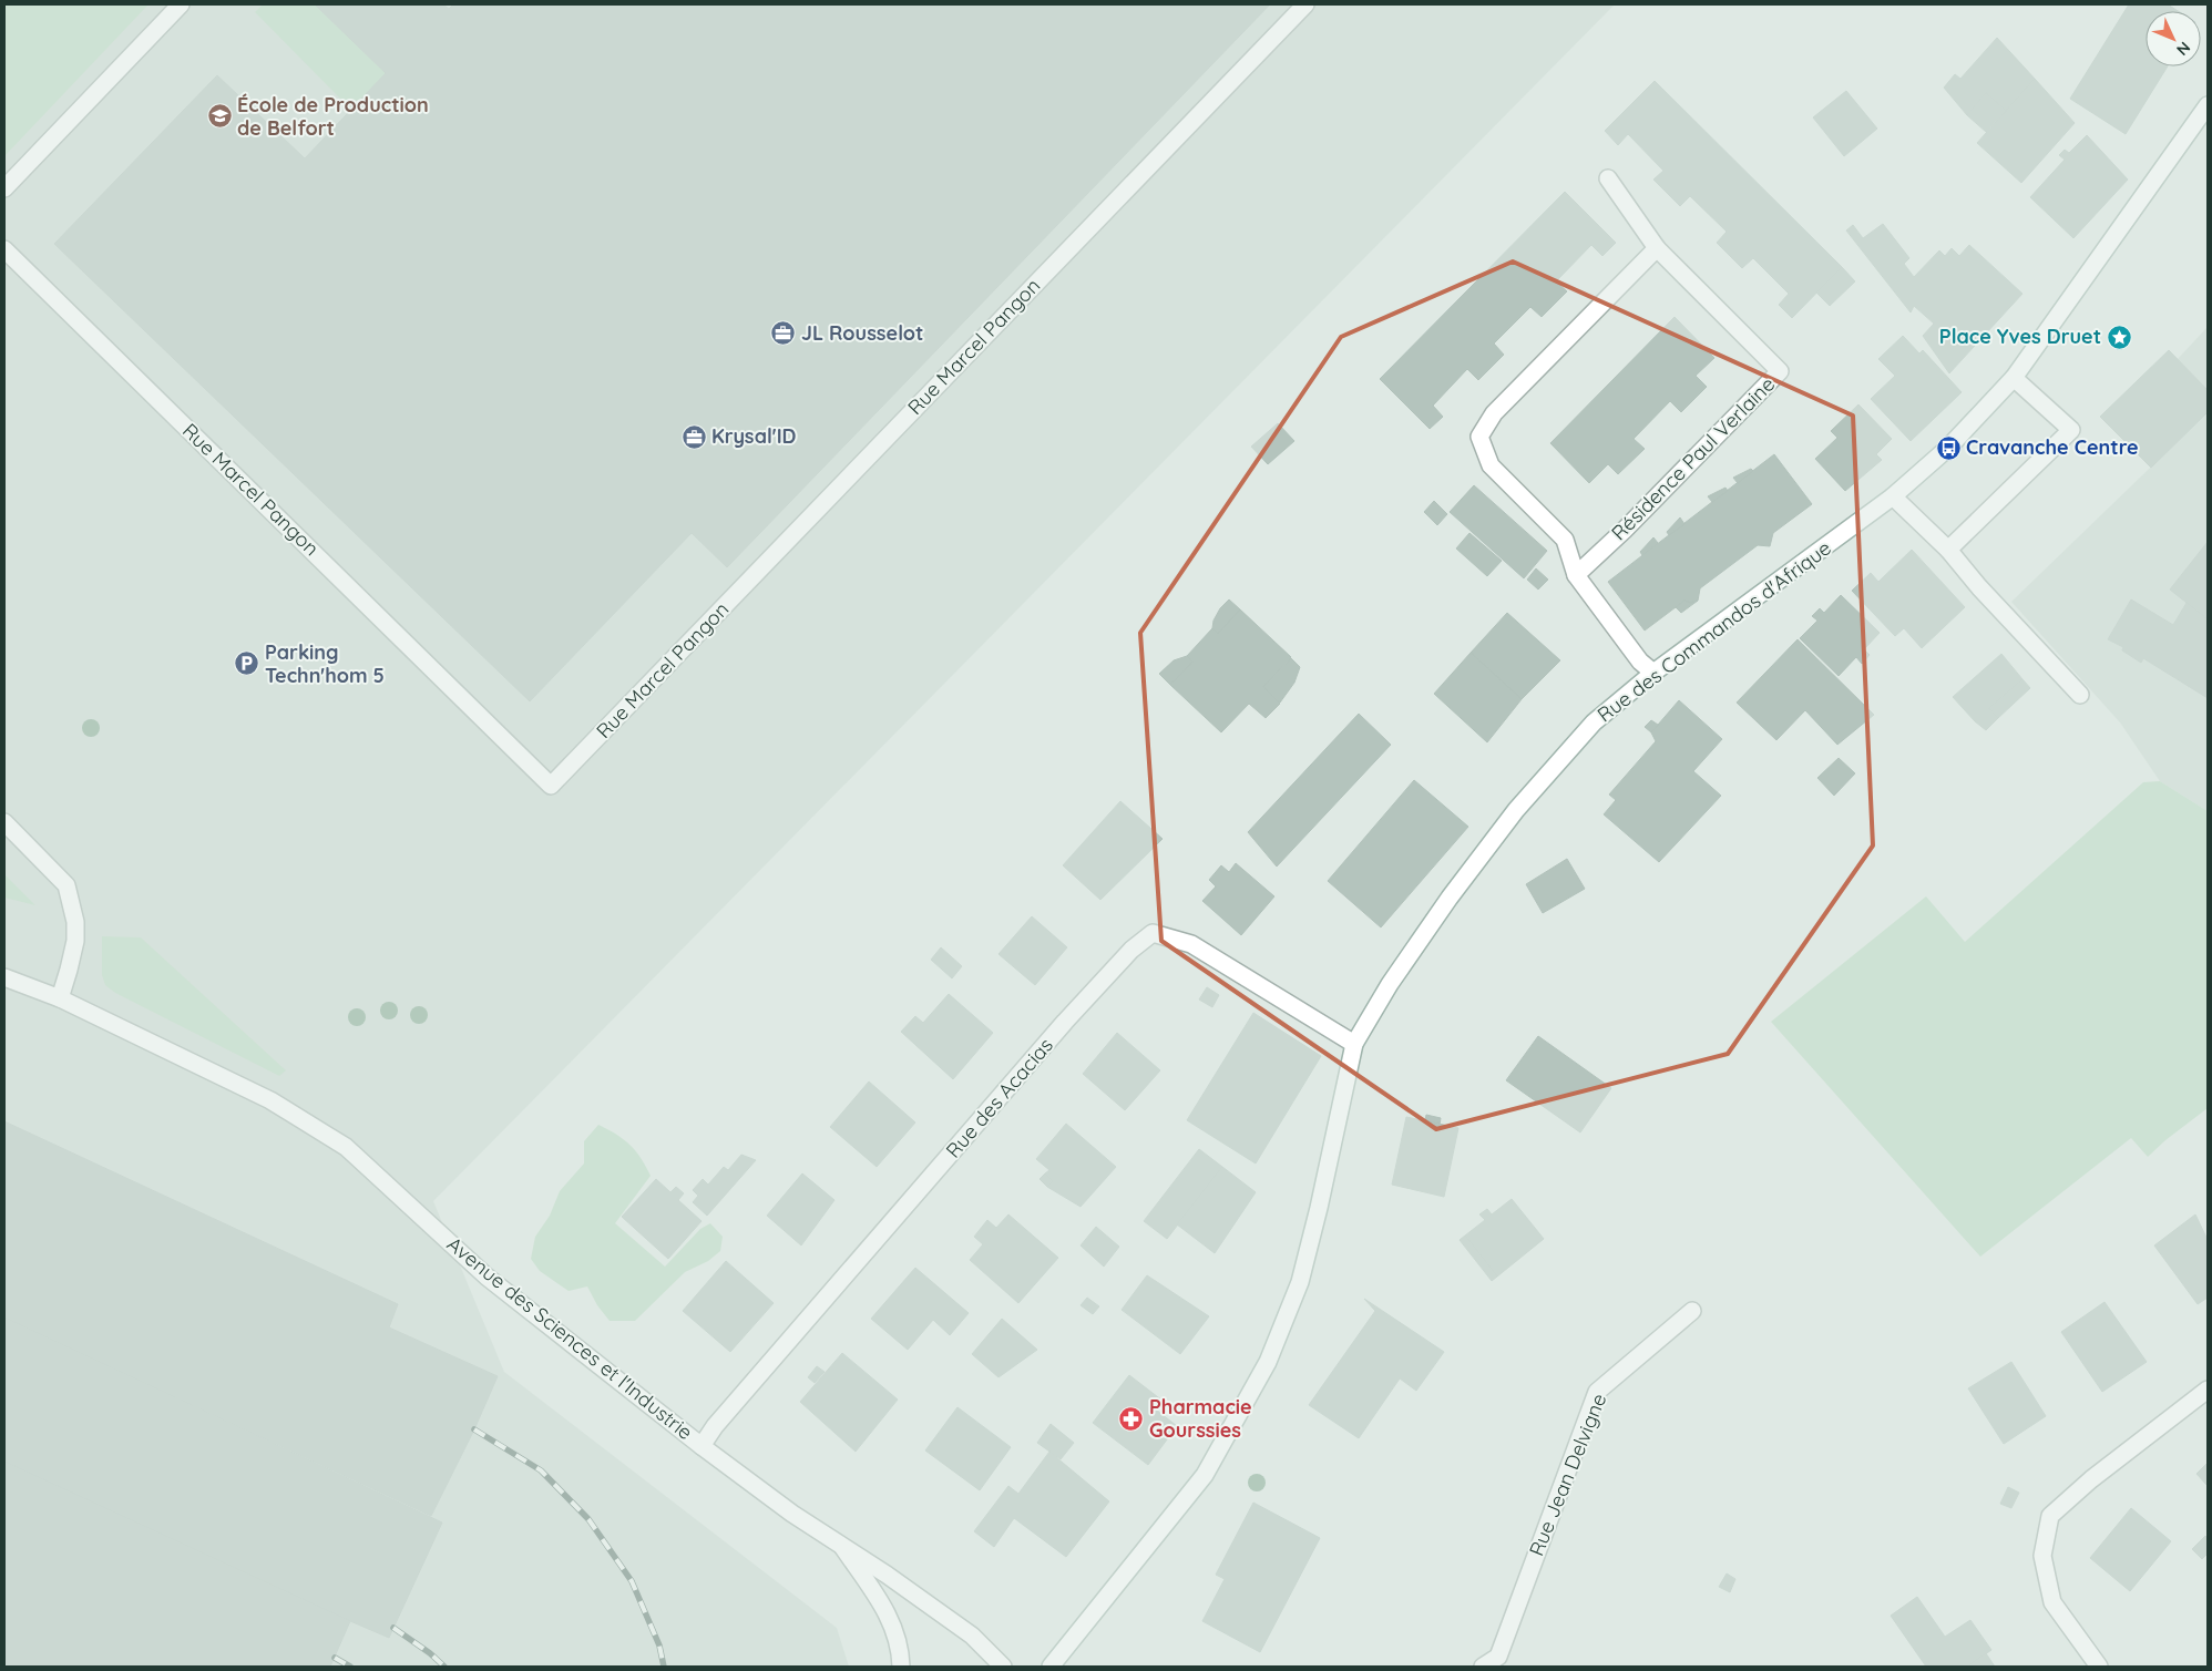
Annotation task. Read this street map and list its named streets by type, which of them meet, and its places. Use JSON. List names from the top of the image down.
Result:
{
  "streets": {
    "street": [
      "Rue Marcel Pangon",
      "Résidence Paul Verlaine",
      "Rue des Commandos d'Afrique",
      "Rue des Acacias",
      "Avenue des Sciences et l'Industrie",
      "Rue Jean Delvigne"
    ]
  },
  "crossings": [
    ["Rue des Commandos d'Afrique", "Rue des Acacias"],
    ["Rue des Acacias", "Avenue des Sciences et l'Industrie"]
  ],
  "places": {
    "school or university": ["École de Production de Belfort"],
    "office": ["JL Rousselot", "Krysal'ID"],
    "place": ["Place Yves Druet"],
    "bus stop": ["Cravanche Centre"],
    "parking": ["Parking Techn'hom 5"],
    "pharmacy": ["Pharmacie Gourssies"]
  },
  "north": "bottom right"
}
